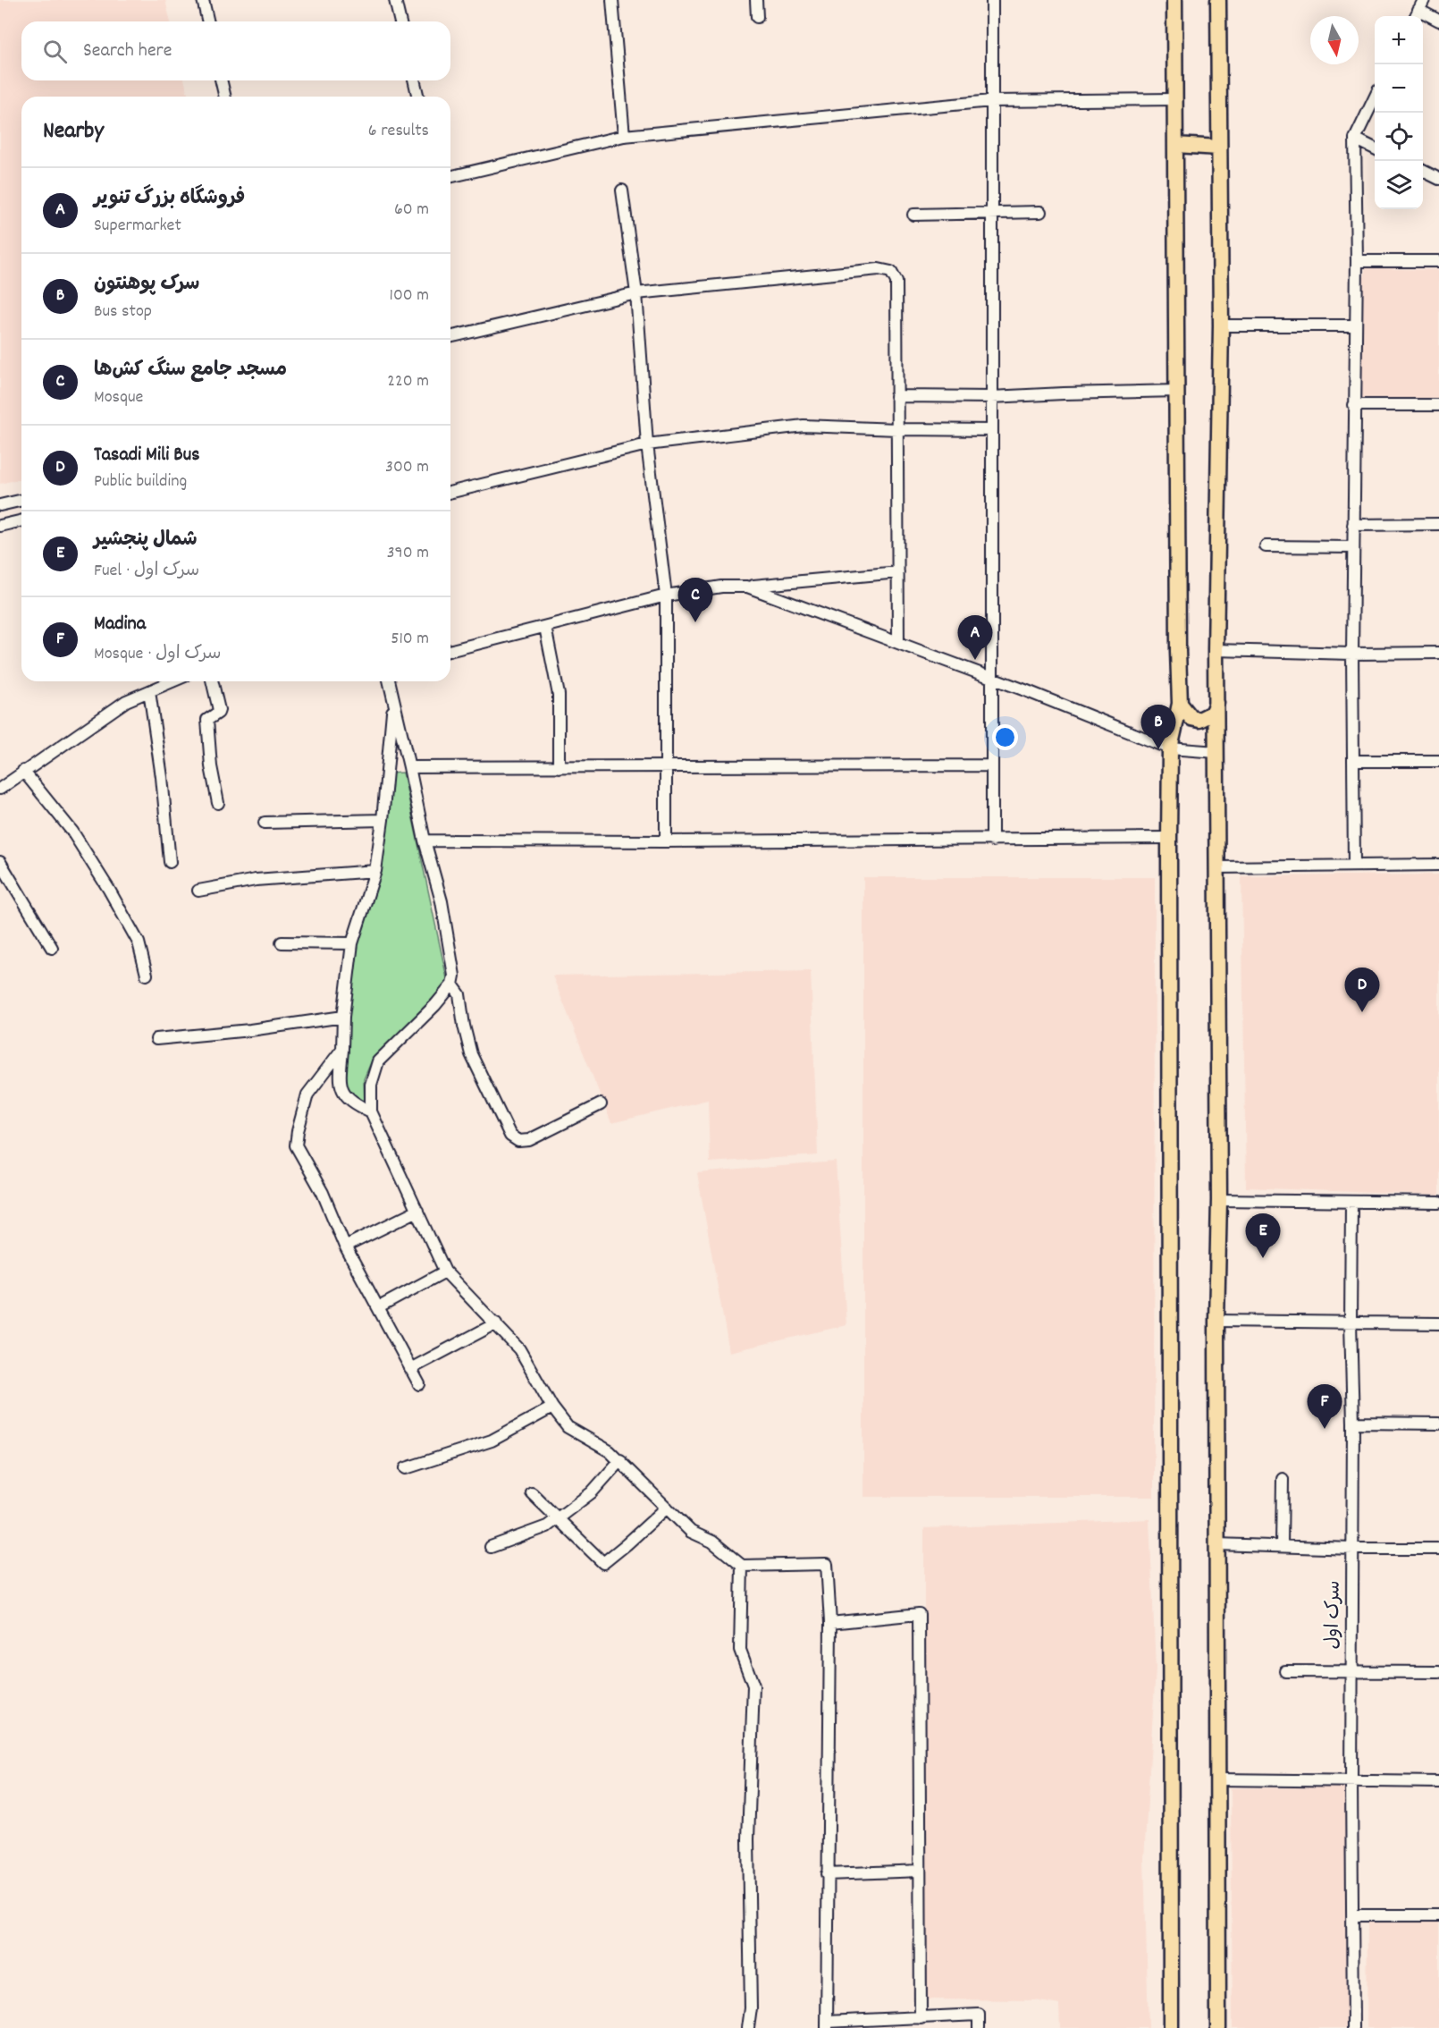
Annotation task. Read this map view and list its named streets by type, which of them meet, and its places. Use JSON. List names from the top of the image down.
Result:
{
  "streets": {
    "street": ["سرک‌ اول"]
  },
  "north": "bottom",
  "page": {
    "map_buttons": ["+", "−"],
    "search": "Search here",
    "heading": ["Nearby", "6 results"],
    "list": [
      {
        "mark": "A",
        "name": "فروشگاه بزرگ تنویر",
        "note": "Supermarket",
        "value": "60 m"
      },
      {
        "mark": "B",
        "name": "سرک پوهنتون",
        "note": "Bus stop",
        "value": "100 m"
      },
      {
        "mark": "C",
        "name": "مسجد جامع سنگ کش‌ها",
        "note": "Mosque",
        "value": "220 m"
      },
      {
        "mark": "D",
        "name": "Tasadi Mili Bus",
        "note": "Public building",
        "value": "300 m"
      },
      {
        "mark": "E",
        "name": "شمال پنجشیر",
        "note": "Fuel · سرک‌ اول",
        "value": "390 m"
      },
      {
        "mark": "F",
        "name": "Madina",
        "note": "Mosque · سرک‌ اول",
        "value": "510 m"
      }
    ],
    "pins": [
      "C",
      "A",
      "B",
      "D",
      "E",
      "F"
    ]
  }
}
